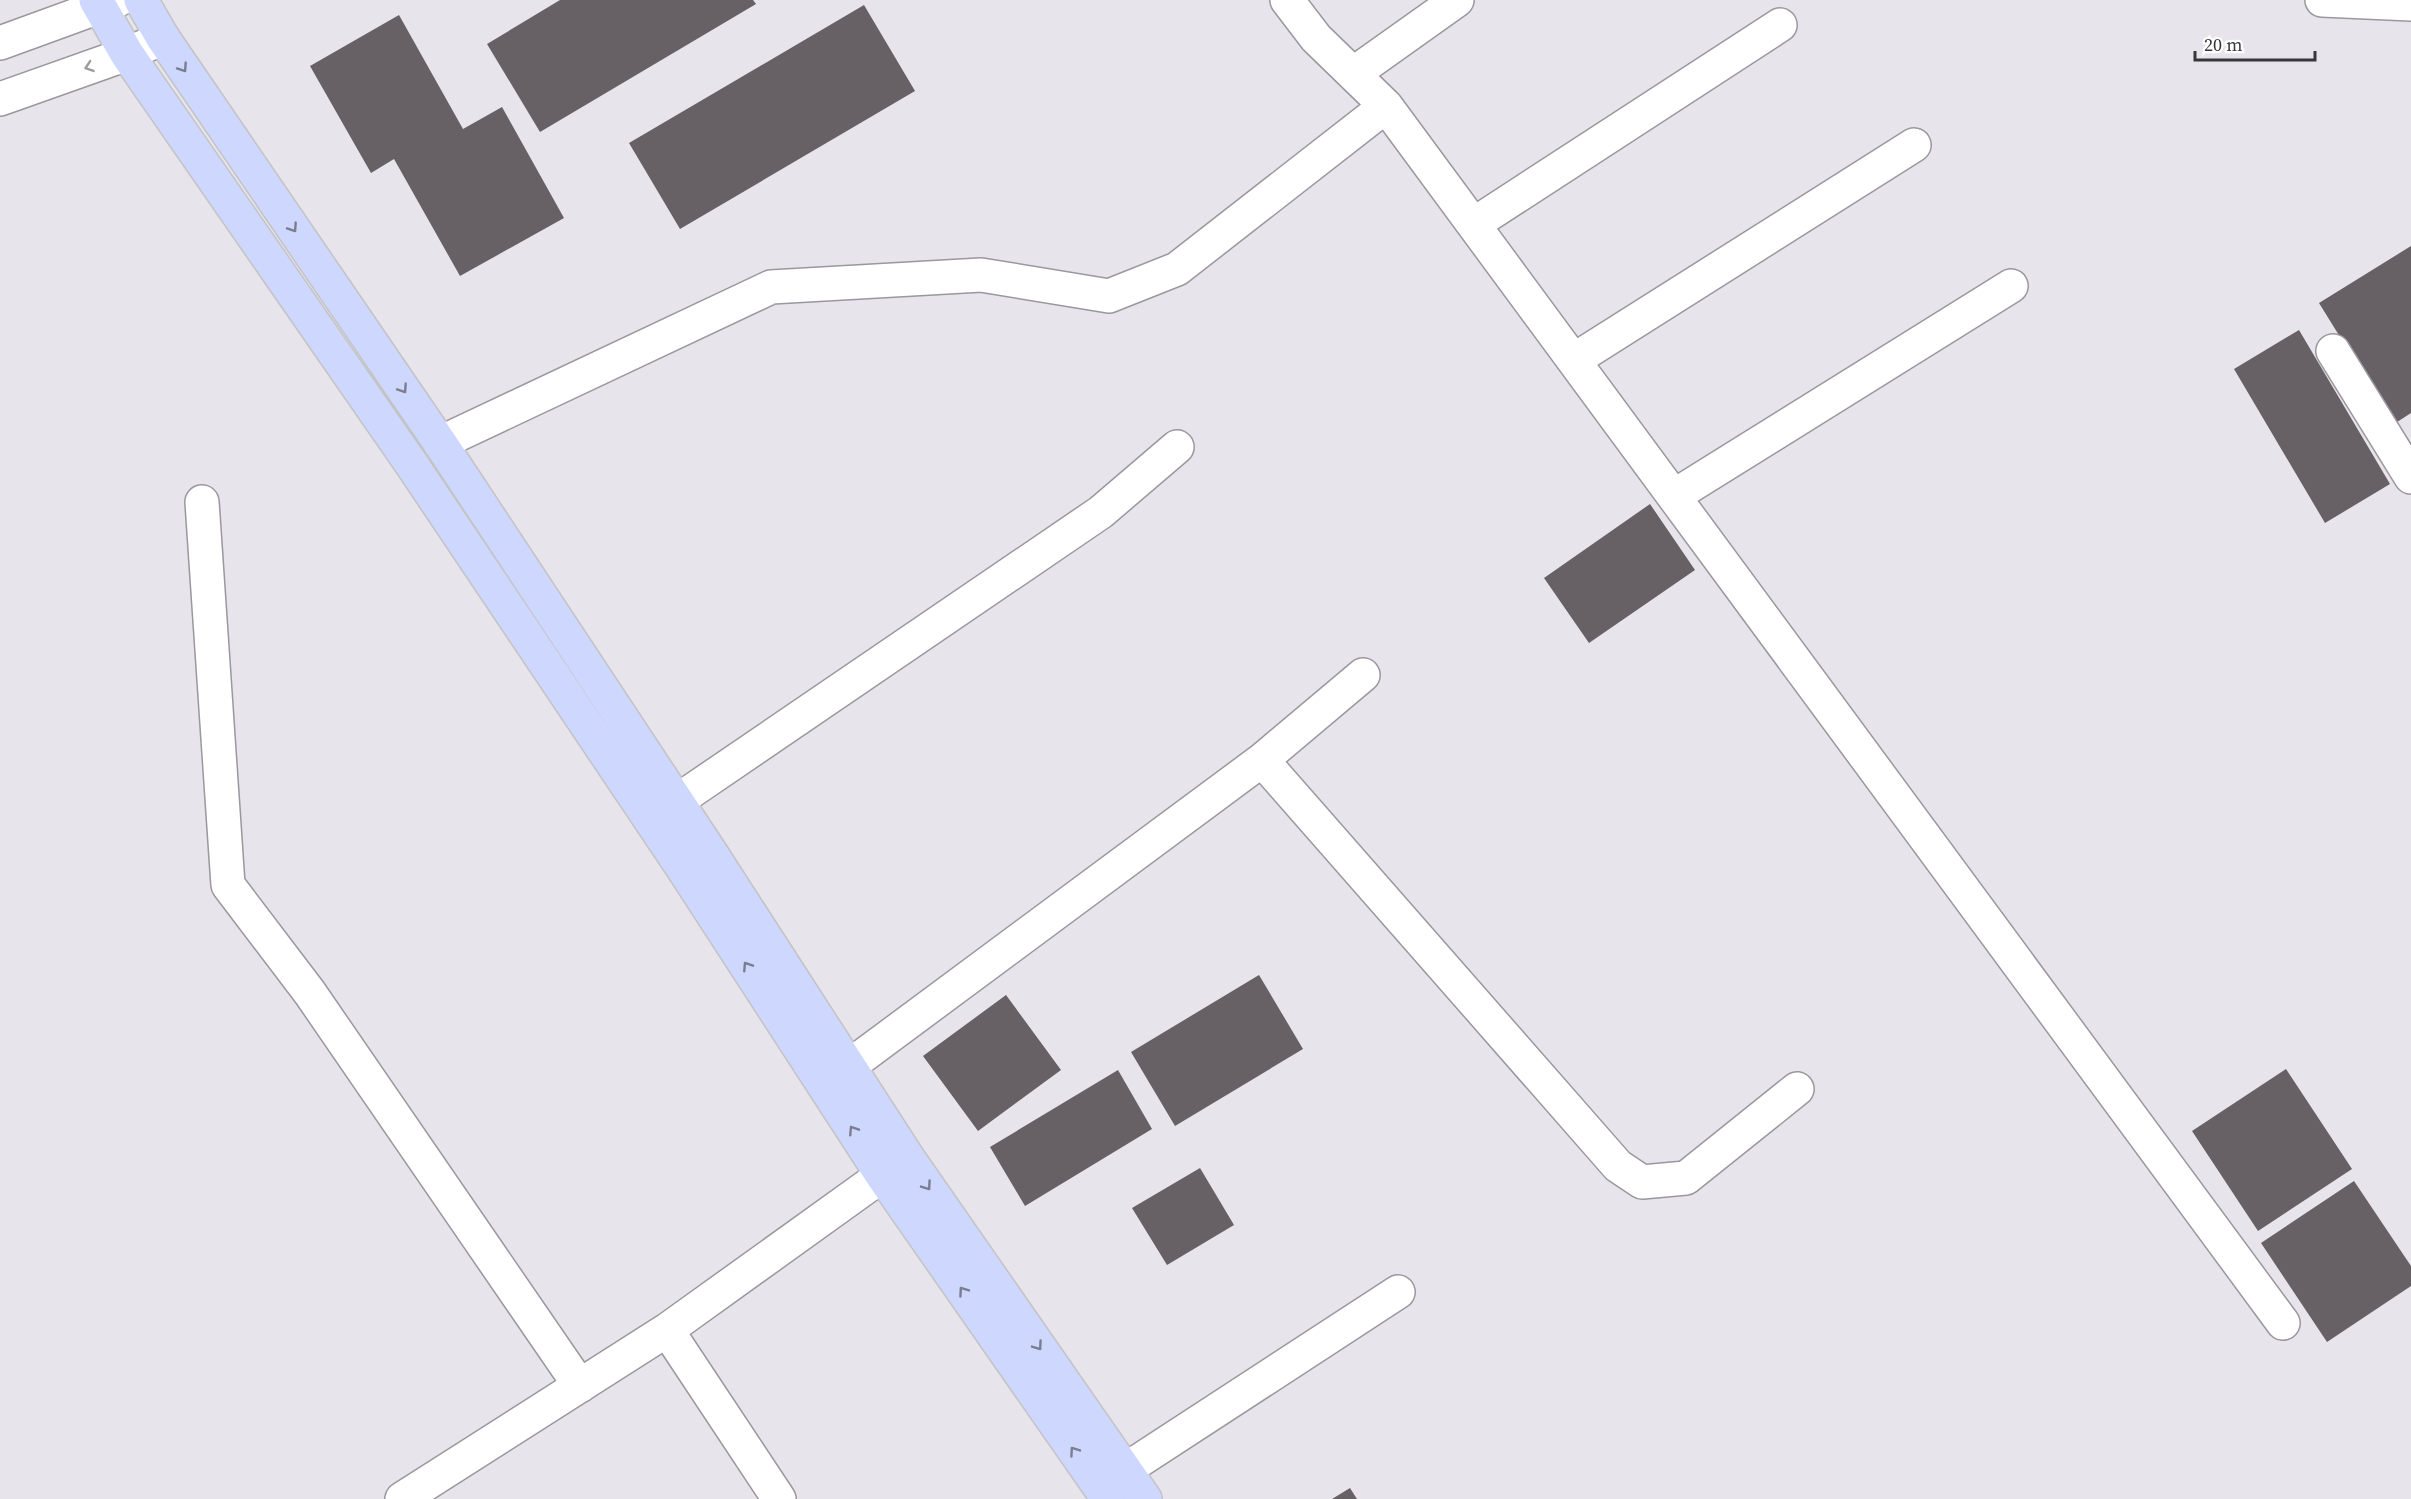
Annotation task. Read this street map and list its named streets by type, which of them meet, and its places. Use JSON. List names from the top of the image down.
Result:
{
  "scale_bar": "20 m"
}
